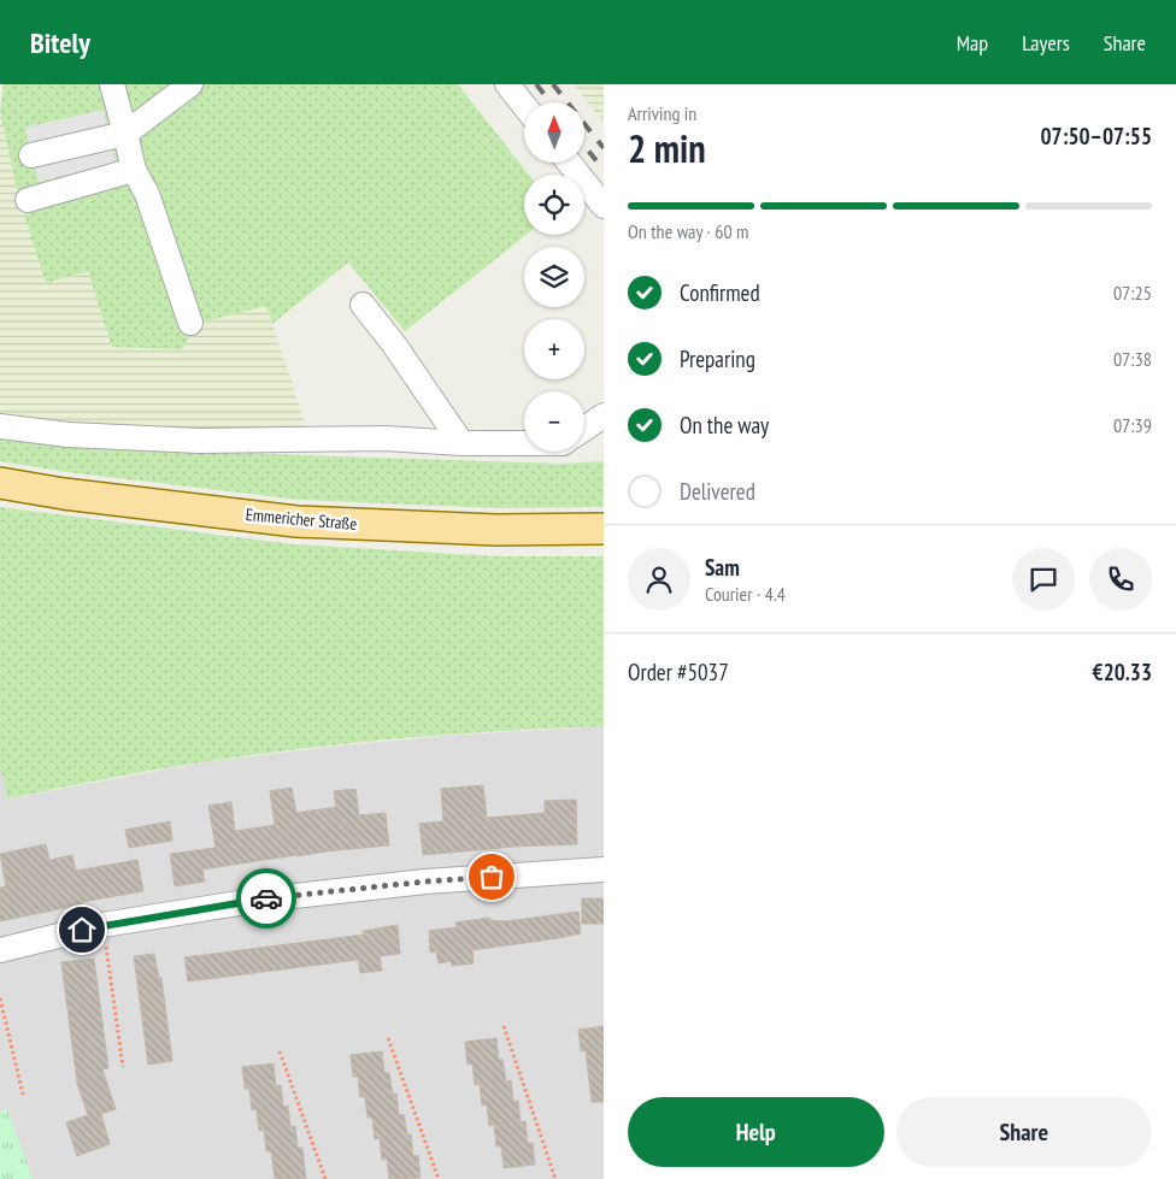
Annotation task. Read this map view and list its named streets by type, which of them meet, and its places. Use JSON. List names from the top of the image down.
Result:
{
  "streets": {
    "main road": ["Emmericher Straße"]
  },
  "north": "top",
  "page": {
    "header": "Bitely",
    "nav": ["Map", "Layers", "Share"],
    "heading": ["2 min", "Arriving in", "07:50–07:55"],
    "panel": [
      "Sam",
      "Courier · 4.4",
      "Order #5037",
      "€20.33"
    ],
    "map_buttons": ["+", "−"],
    "bar": "On the way · 60 m",
    "list": [
      ["Confirmed", "07:25"],
      ["Preparing", "07:38"],
      ["On the way", "07:39"],
      "Delivered"
    ],
    "buttons": ["Help", "Share"]
  }
}
